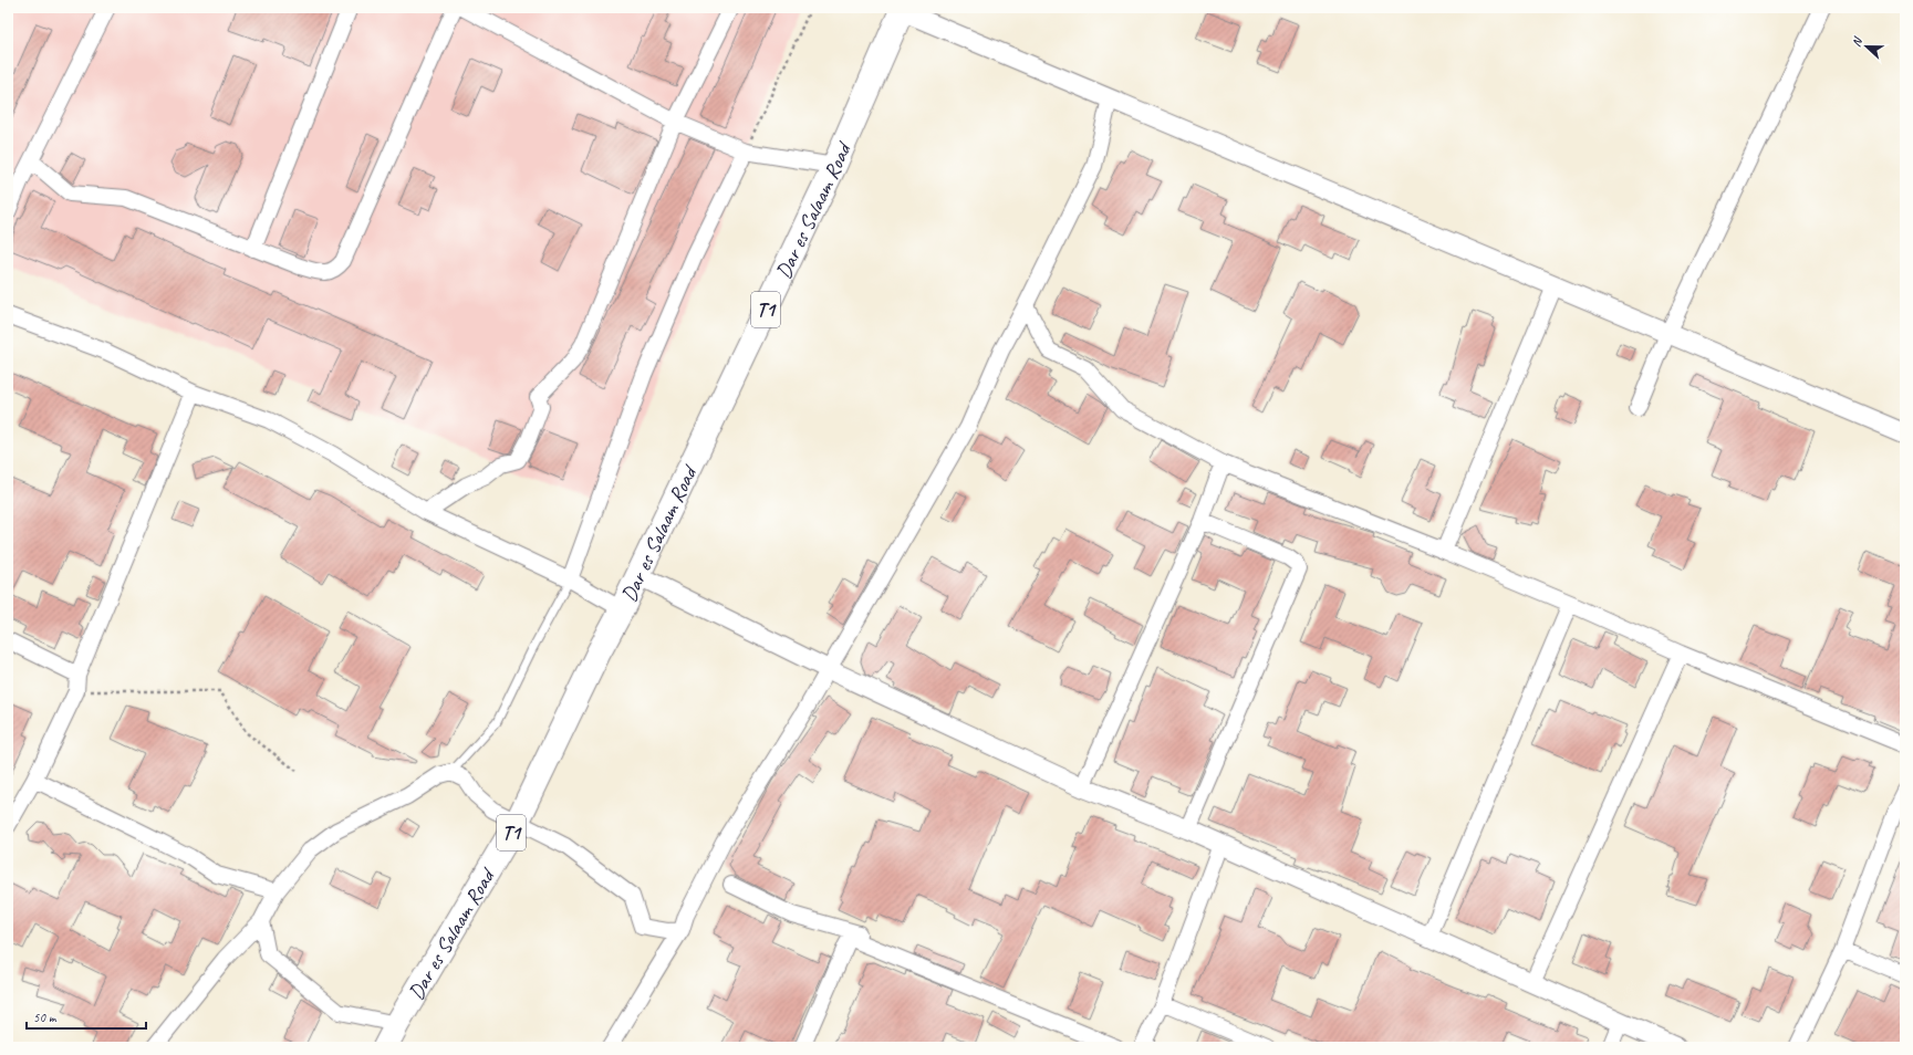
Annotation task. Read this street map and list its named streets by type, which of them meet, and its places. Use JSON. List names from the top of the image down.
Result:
{
  "streets": {
    "highway": ["Dar es Salaam Road", "T1"]
  },
  "scale_bar": "50 m",
  "north": "left"
}
